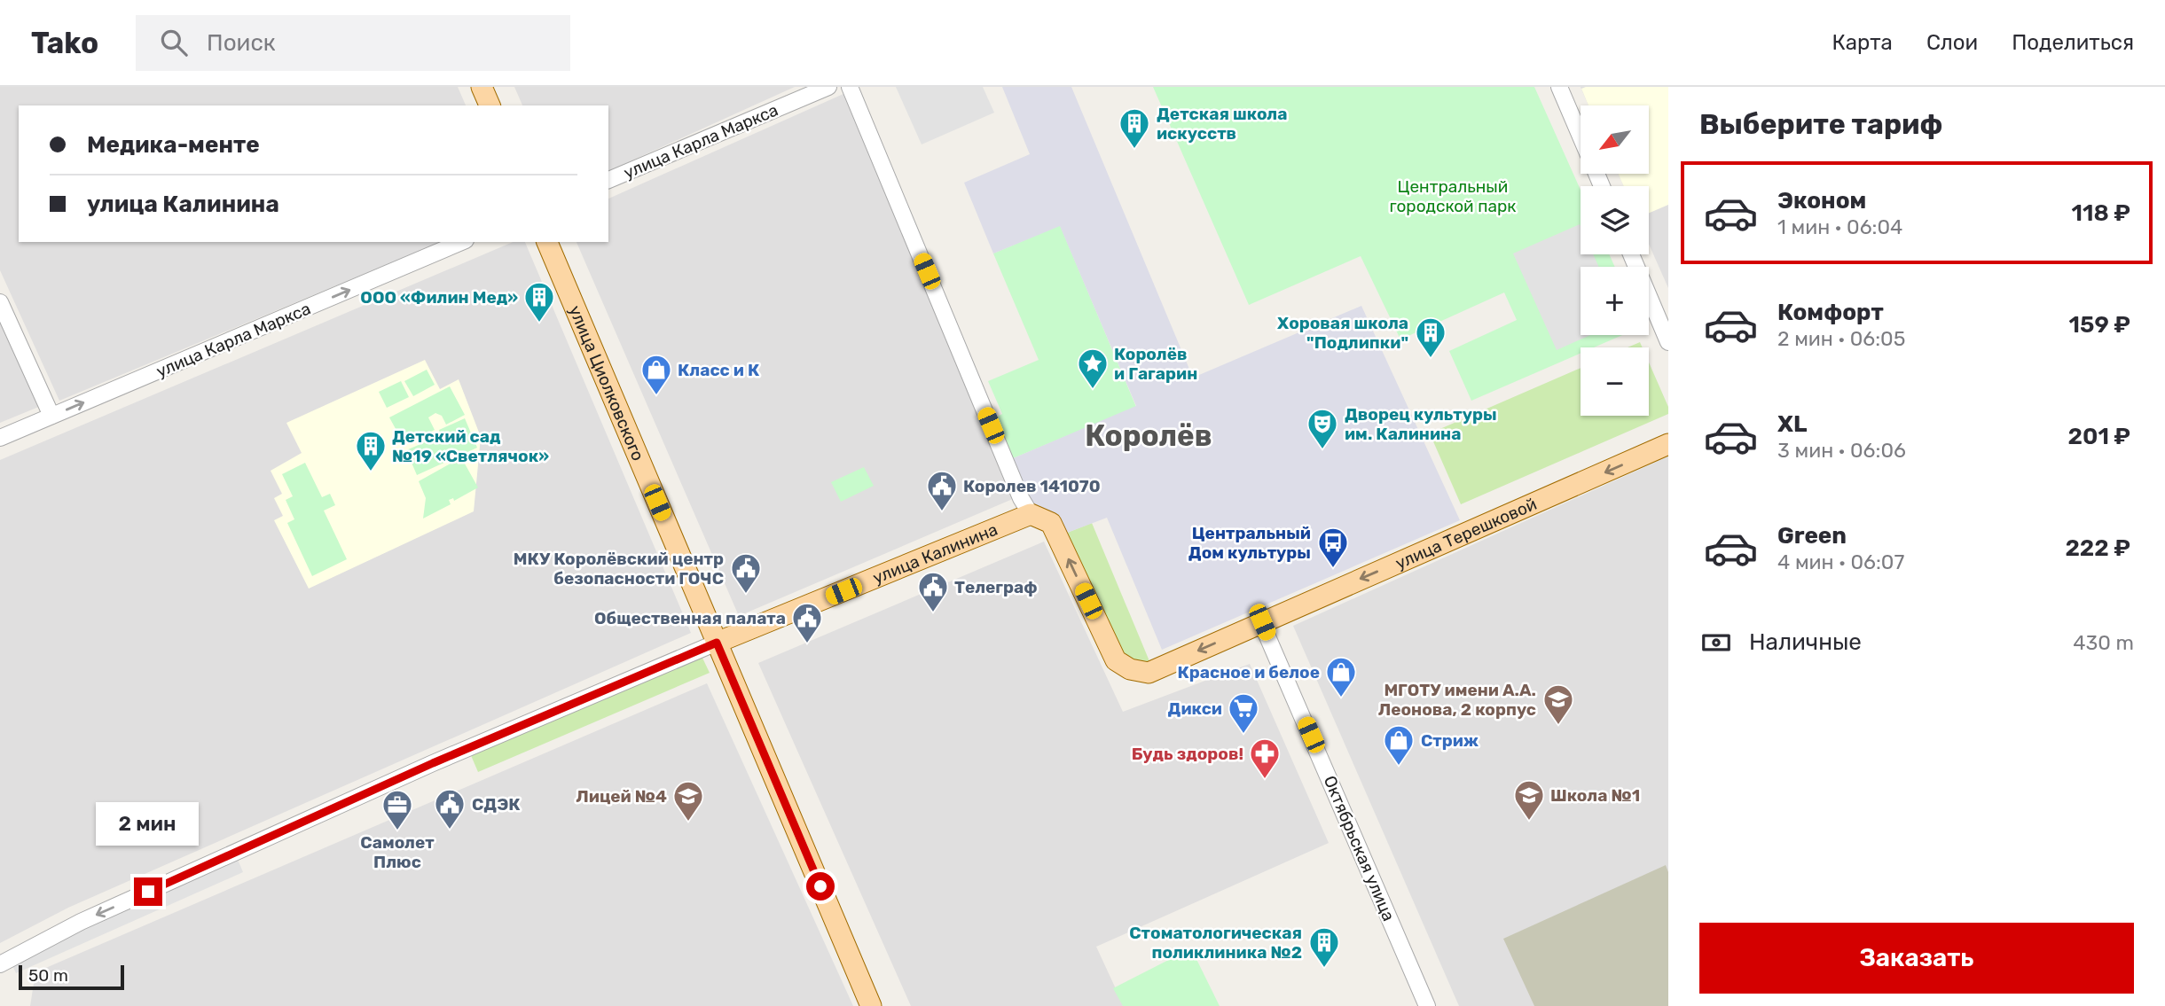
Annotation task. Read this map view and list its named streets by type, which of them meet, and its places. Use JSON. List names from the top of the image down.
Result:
{
  "streets": {
    "main road": ["улица Циолковского", "улица Терешковой", "улица Калинина"],
    "street": ["улица Карла Маркса", "Октябрьская улица"]
  },
  "crossings": [
    ["улица Циолковского", "улица Калинина"],
    ["улица Терешковой", "улица Калинина"],
    ["улица Терешковой", "Октябрьская улица"]
  ],
  "one_way": ["улица Карла Маркса", "улица Терешковой", "улица Калинина"],
  "districts": ["Королёв"],
  "parks": ["Центральный городской парк"],
  "places": {
    "building": [
      "Детская школа искусств",
      "ООО «Филин Мед»",
      "Хоровая школа \"Подлипки\"",
      "Детский сад №19 «Светлячок»",
      "Стоматологическая поликлиника №2"
    ],
    "place": ["Королёв и Гагарин"],
    "shop": ["Класс и К", "Красное и белое", "Стриж"],
    "theatre": ["Дворец культуры им. Калинина"],
    "public building": [
      "Королев 141070",
      "МКУ Королёвский центр безопасности ГОЧС",
      "Телеграф",
      "Общественная палата",
      "СДЭК"
    ],
    "bus stop": ["Центральный Дом культуры"],
    "school or university": ["МГОТУ имени А.А. Леонова, 2 корпус", "Школа №1", "Лицей №4"],
    "supermarket": ["Дикси"],
    "pharmacy": ["Будь здоров!"],
    "office": ["Самолет Плюс"]
  },
  "scale_bar": "50 m",
  "north": "bottom left",
  "page": {
    "header": "Tako",
    "search": "Поиск",
    "nav": ["Карта", "Слои", "Поделиться"],
    "heading": "Выберите тариф",
    "map_buttons": ["+", "−"],
    "banner": ["Медика-менте", "улица Калинина"],
    "list": [
      {
        "name": "Эконом",
        "note": "1 мин · 06:04",
        "value": "118 ₽"
      },
      {
        "name": "Комфорт",
        "note": "2 мин · 06:05",
        "value": "159 ₽"
      },
      {
        "name": "XL",
        "note": "3 мин · 06:06",
        "value": "201 ₽"
      },
      {
        "name": "Green",
        "note": "4 мин · 06:07",
        "value": "222 ₽"
      }
    ],
    "pay": ["Наличные", "430 m"],
    "bubble": "2 мин",
    "buttons": "Заказать",
    "scale": "50 m"
  }
}
